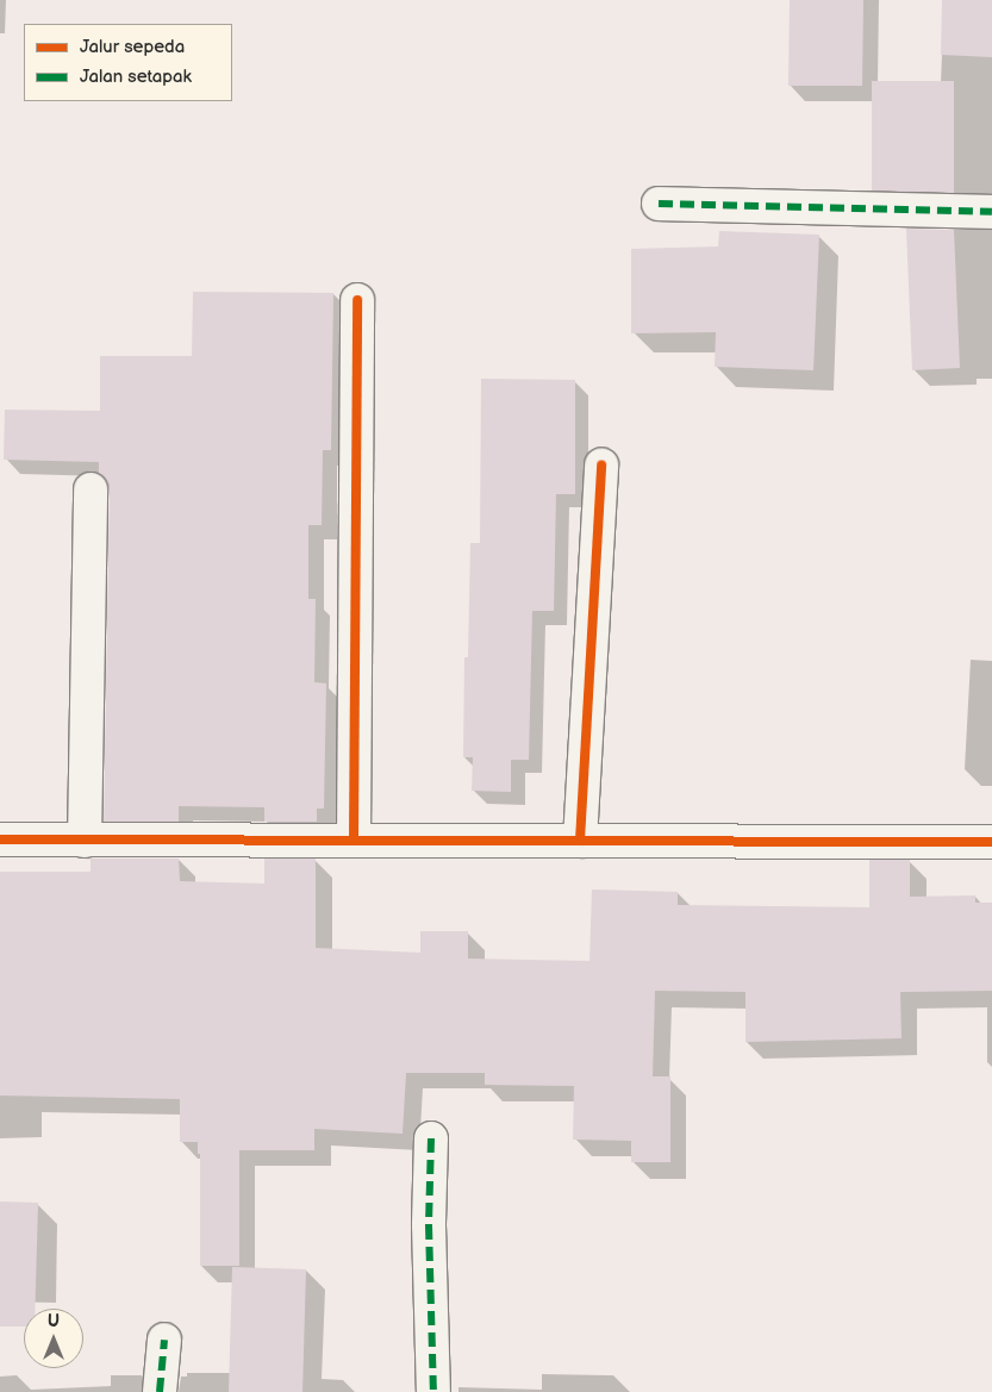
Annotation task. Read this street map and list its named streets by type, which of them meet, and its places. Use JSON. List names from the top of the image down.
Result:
{
  "legend": ["Jalur sepeda", "Jalan setapak"],
  "north": "top"
}
